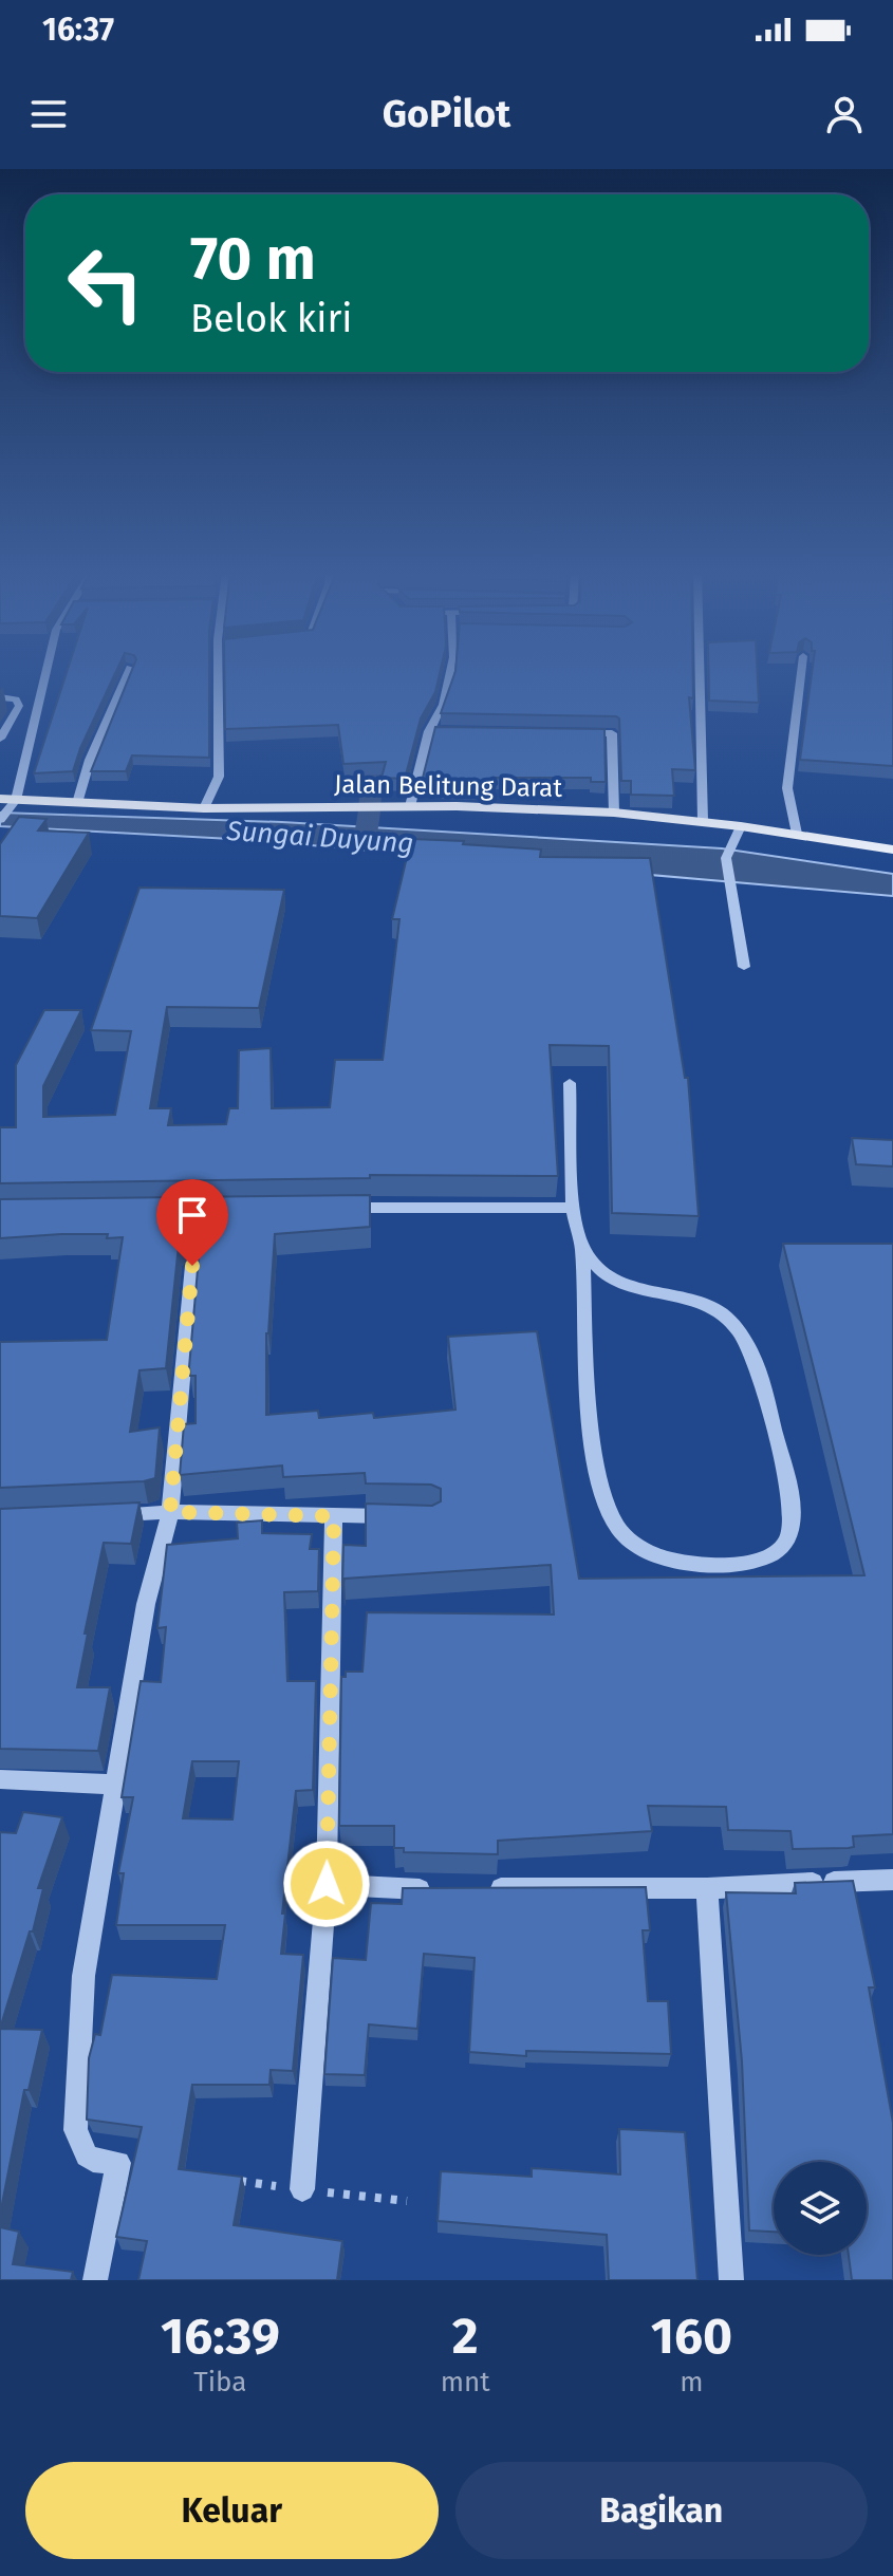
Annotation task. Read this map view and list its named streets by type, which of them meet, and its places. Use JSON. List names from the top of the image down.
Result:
{
  "streets": {
    "main road": ["Jalan Belitung Darat"]
  },
  "water": ["Sungai Duyung"],
  "page": {
    "status": "16:37",
    "header": "GoPilot",
    "turn": ["70 m", "Belok kiri"],
    "eta": [
      "16:39",
      "Tiba",
      "2",
      "mnt",
      "160",
      "m"
    ],
    "buttons": ["Keluar", "Bagikan"]
  }
}
